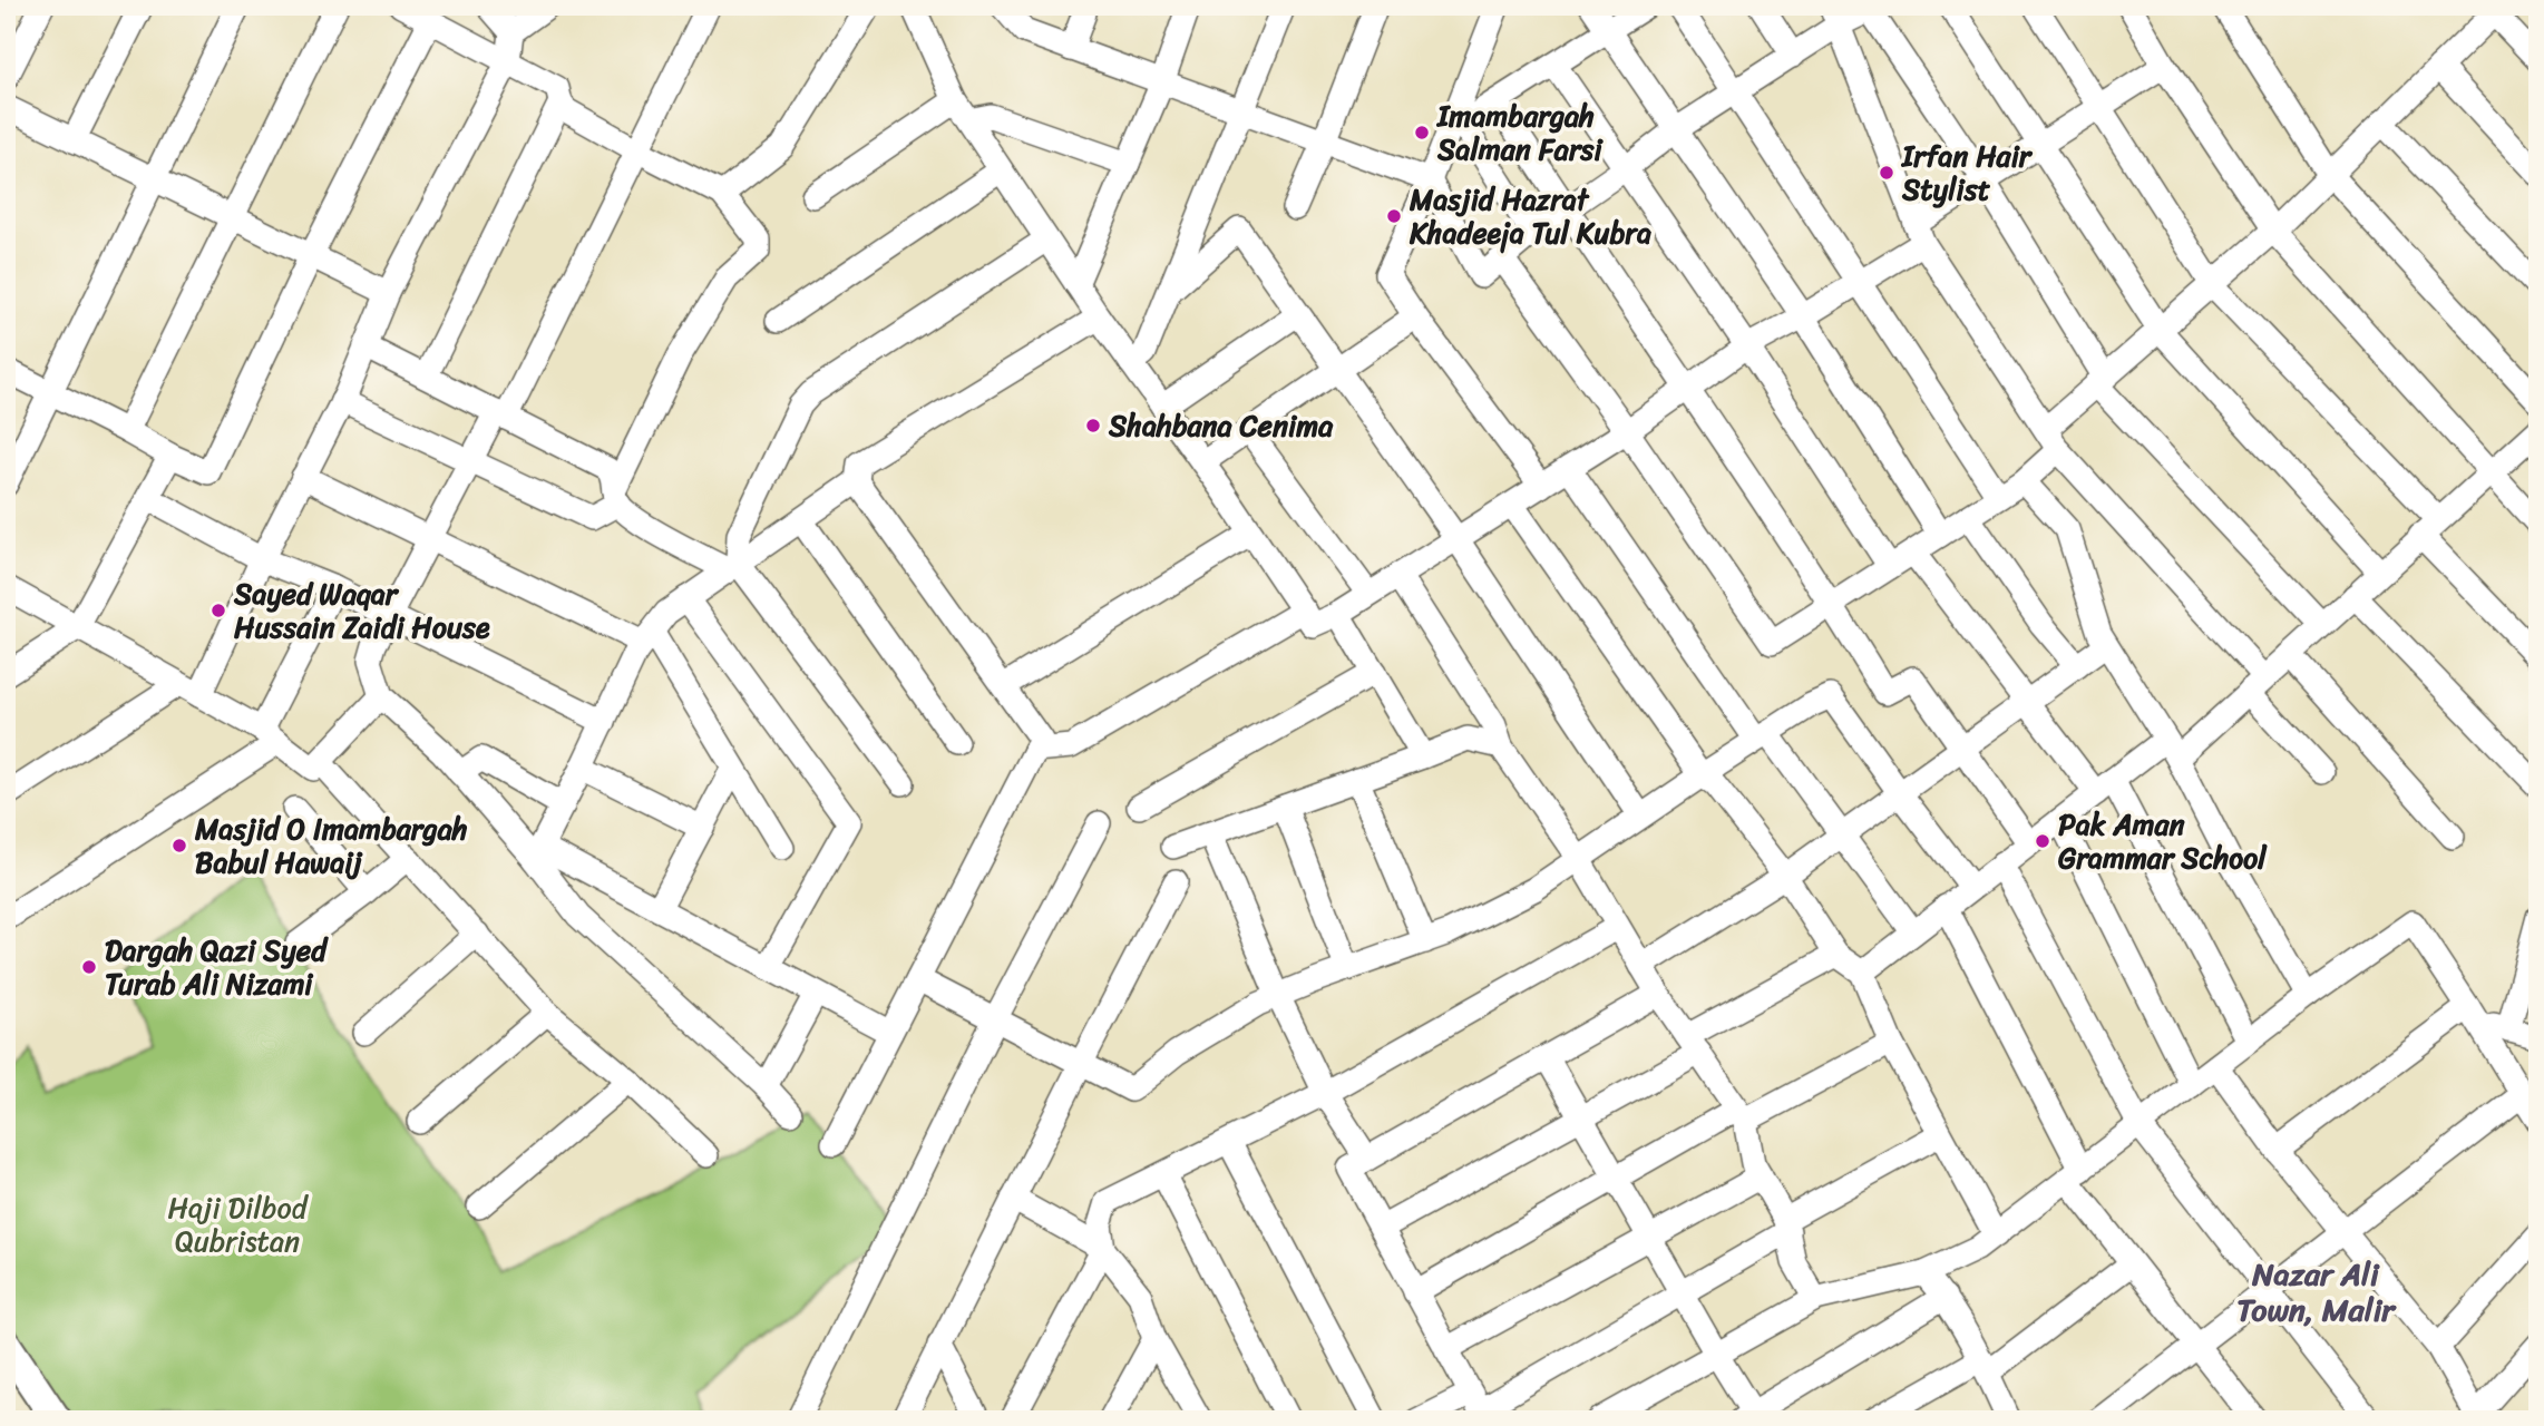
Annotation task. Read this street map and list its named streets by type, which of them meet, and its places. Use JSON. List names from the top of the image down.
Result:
{
  "districts": ["Nazar Ali Town, Malir"],
  "parks": ["Haji Dilbod Qubristan"],
  "places": [
    "Imambargah Salman Farsi",
    "Irfan Hair Stylist",
    "Masjid Hazrat Khadeeja Tul Kubra",
    "Shahbana Cenima",
    "Sayed Waqar Hussain Zaidi House",
    "Pak Aman Grammar School",
    "Masjid O Imambargah Babul Hawaij",
    "Dargah Qazi Syed Turab Ali Nizami"
  ]
}
